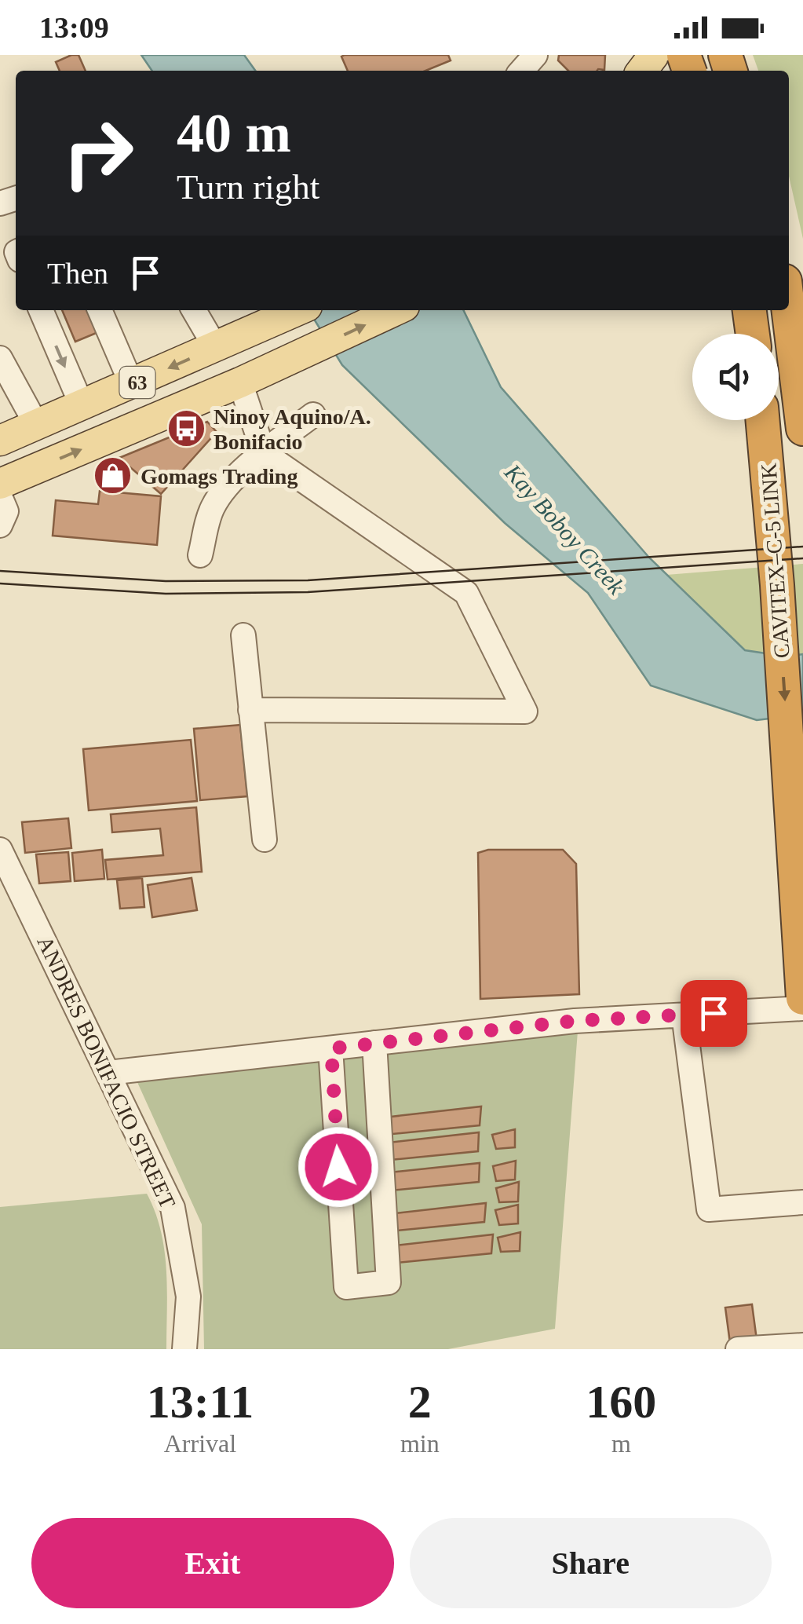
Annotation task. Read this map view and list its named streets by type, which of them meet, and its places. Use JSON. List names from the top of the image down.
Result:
{
  "streets": {
    "highway": ["CAVITEX–C-5 LINK"],
    "main road": ["63"],
    "street": ["ANDRES BONIFACIO STREET"]
  },
  "one_way": ["CAVITEX–C-5 LINK"],
  "water": ["Kay Boboy Creek"],
  "places": {
    "bus stop": ["Ninoy Aquino/A. Bonifacio"],
    "shop": ["Gomags Trading"]
  },
  "page": {
    "status": "13:09",
    "turn": ["40 m", "Turn right"],
    "then": "Then",
    "eta": [
      "13:11",
      "Arrival",
      "2",
      "min",
      "160",
      "m"
    ],
    "buttons": ["Exit", "Share"]
  }
}
